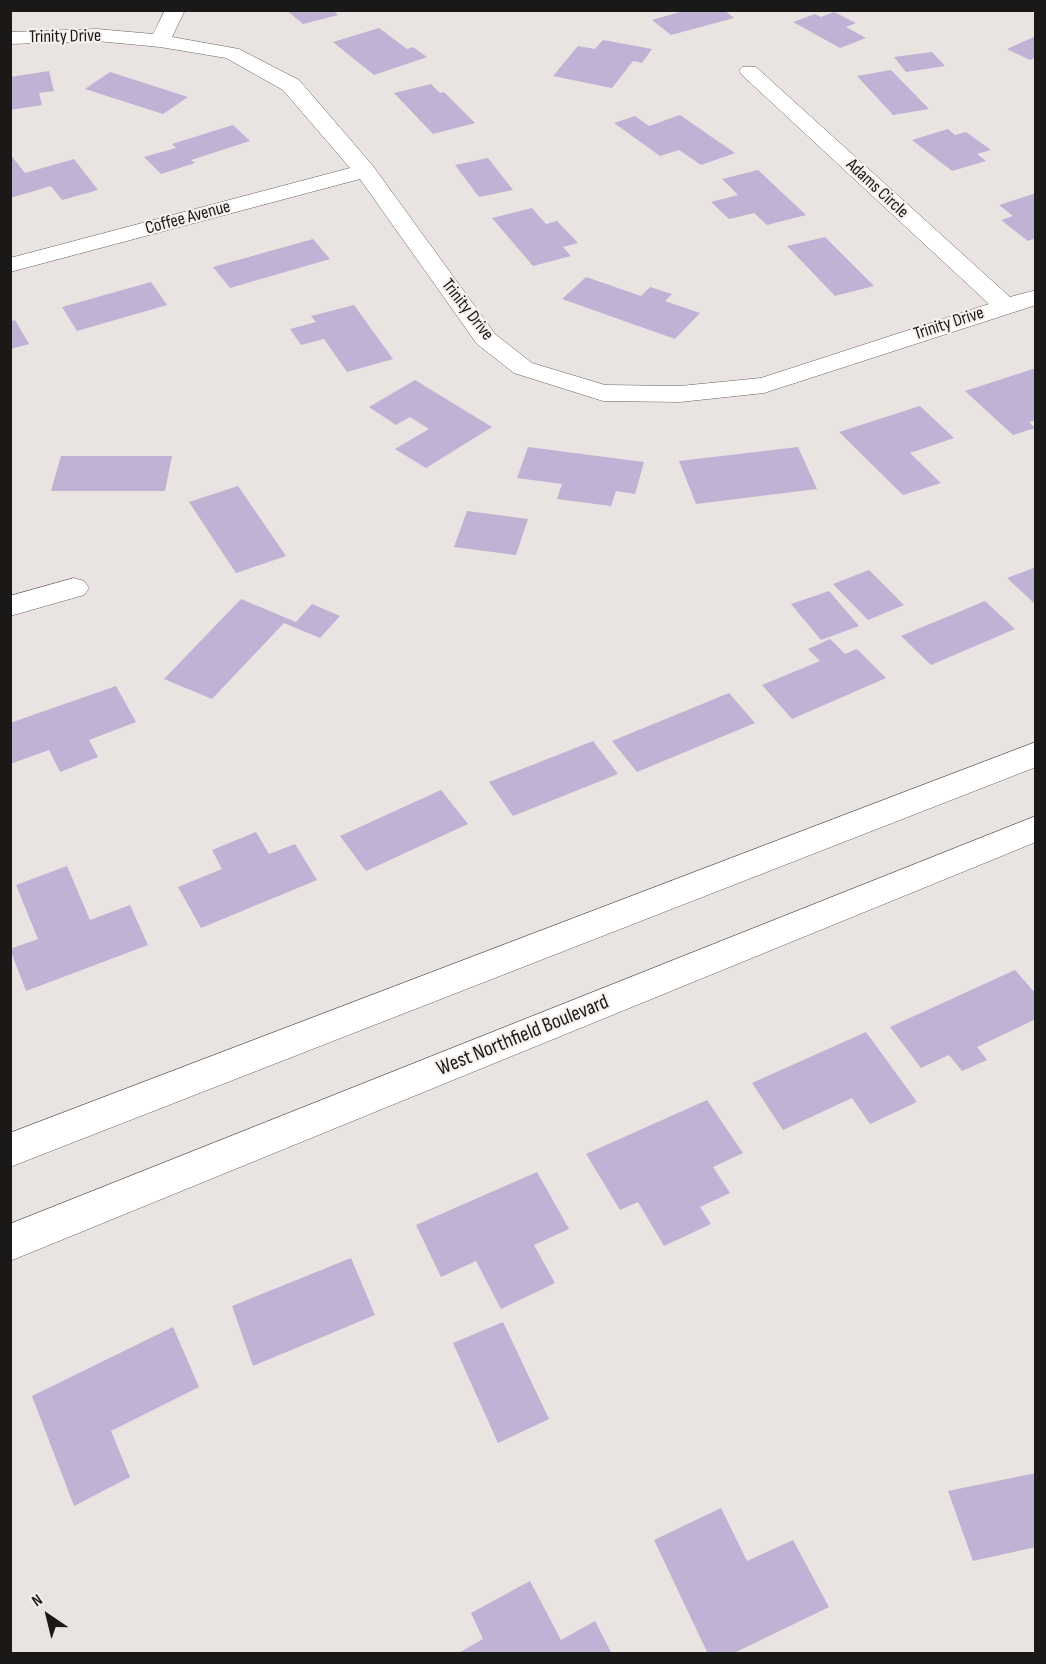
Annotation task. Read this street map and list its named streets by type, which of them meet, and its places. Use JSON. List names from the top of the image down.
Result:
{
  "streets": {
    "street": [
      "Trinity Drive",
      "Adams Circle",
      "Coffee Avenue",
      "West Northfield Boulevard"
    ]
  },
  "crossings": [
    ["Trinity Drive", "Adams Circle"],
    ["Trinity Drive", "Coffee Avenue"]
  ],
  "north": "top left"
}
